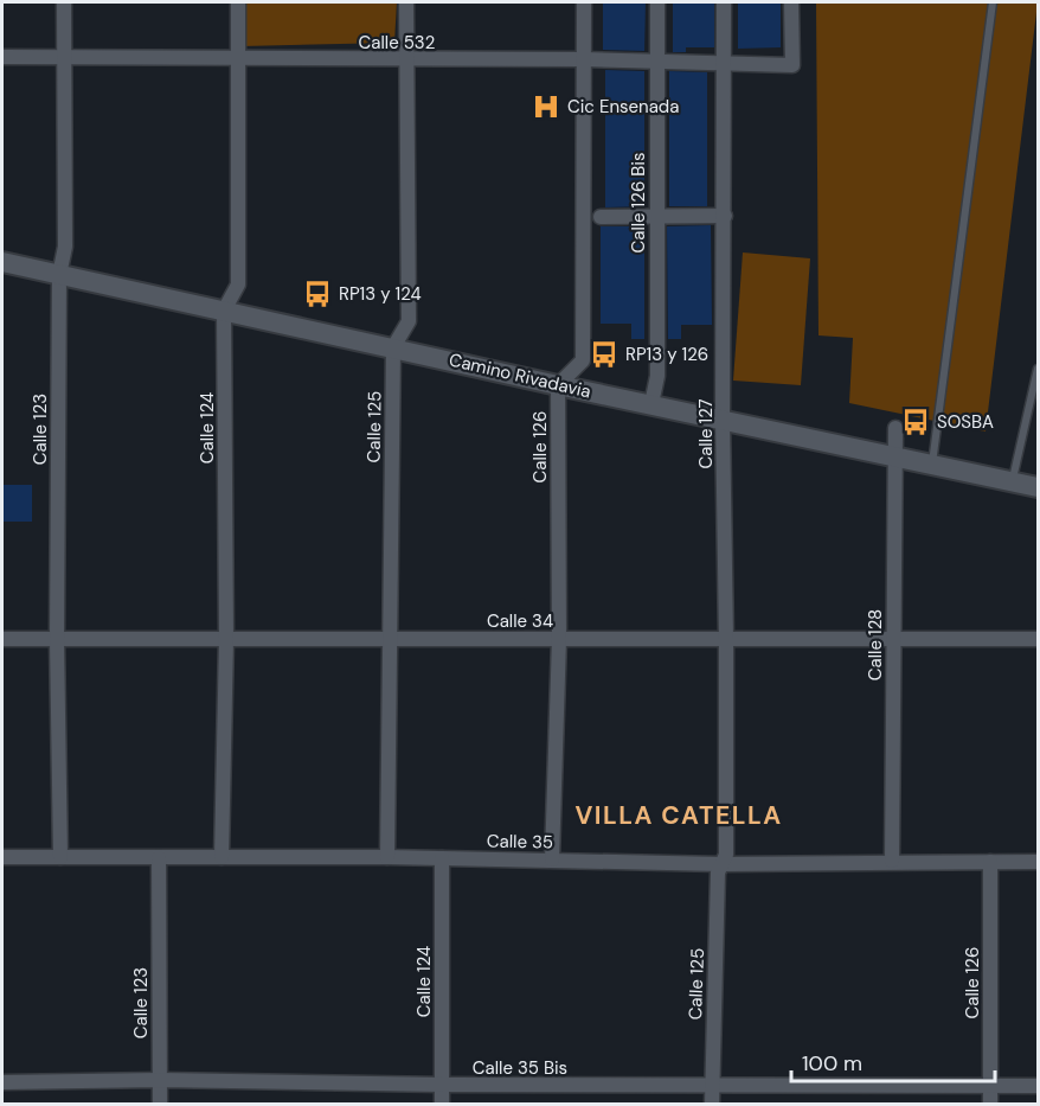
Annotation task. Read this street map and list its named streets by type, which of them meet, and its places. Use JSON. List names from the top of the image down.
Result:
{
  "streets": {
    "main road": ["Camino Rivadavia"],
    "street": [
      "Calle 532",
      "Calle 126 Bis",
      "Calle 125",
      "Calle 124",
      "Calle 123",
      "Calle 127",
      "Calle 126",
      "Calle 34",
      "Calle 128",
      "Calle 35",
      "Calle 35 Bis"
    ]
  },
  "crossings": [
    ["Calle 532", "Calle 126 Bis"],
    ["Calle 532", "Calle 125"],
    ["Calle 532", "Calle 124"],
    ["Calle 532", "Calle 123"],
    ["Calle 532", "Calle 127"],
    ["Calle 532", "Calle 126"],
    ["Calle 126 Bis", "Camino Rivadavia"],
    ["Camino Rivadavia", "Calle 125"],
    ["Camino Rivadavia", "Calle 124"],
    ["Camino Rivadavia", "Calle 123"],
    ["Camino Rivadavia", "Calle 127"],
    ["Camino Rivadavia", "Calle 126"],
    ["Camino Rivadavia", "Calle 128"],
    ["Calle 125", "Calle 127"],
    ["Calle 125", "Calle 34"],
    ["Calle 125", "Calle 35"],
    ["Calle 125", "Calle 35 Bis"],
    ["Calle 124", "Calle 34"],
    ["Calle 124", "Calle 35"],
    ["Calle 124", "Calle 35 Bis"],
    ["Calle 123", "Calle 34"],
    ["Calle 123", "Calle 35"],
    ["Calle 123", "Calle 35 Bis"],
    ["Calle 127", "Calle 34"],
    ["Calle 127", "Calle 35"],
    ["Calle 126", "Calle 34"],
    ["Calle 126", "Calle 35"],
    ["Calle 126", "Calle 35 Bis"],
    ["Calle 34", "Calle 128"],
    ["Calle 128", "Calle 35"]
  ],
  "districts": ["VILLA CATELLA"],
  "places": {
    "hospital": ["Cic Ensenada"],
    "bus stop": ["RP13 y 124", "RP13 y 126", "SOSBA"]
  },
  "scale_bar": "100 m"
}
